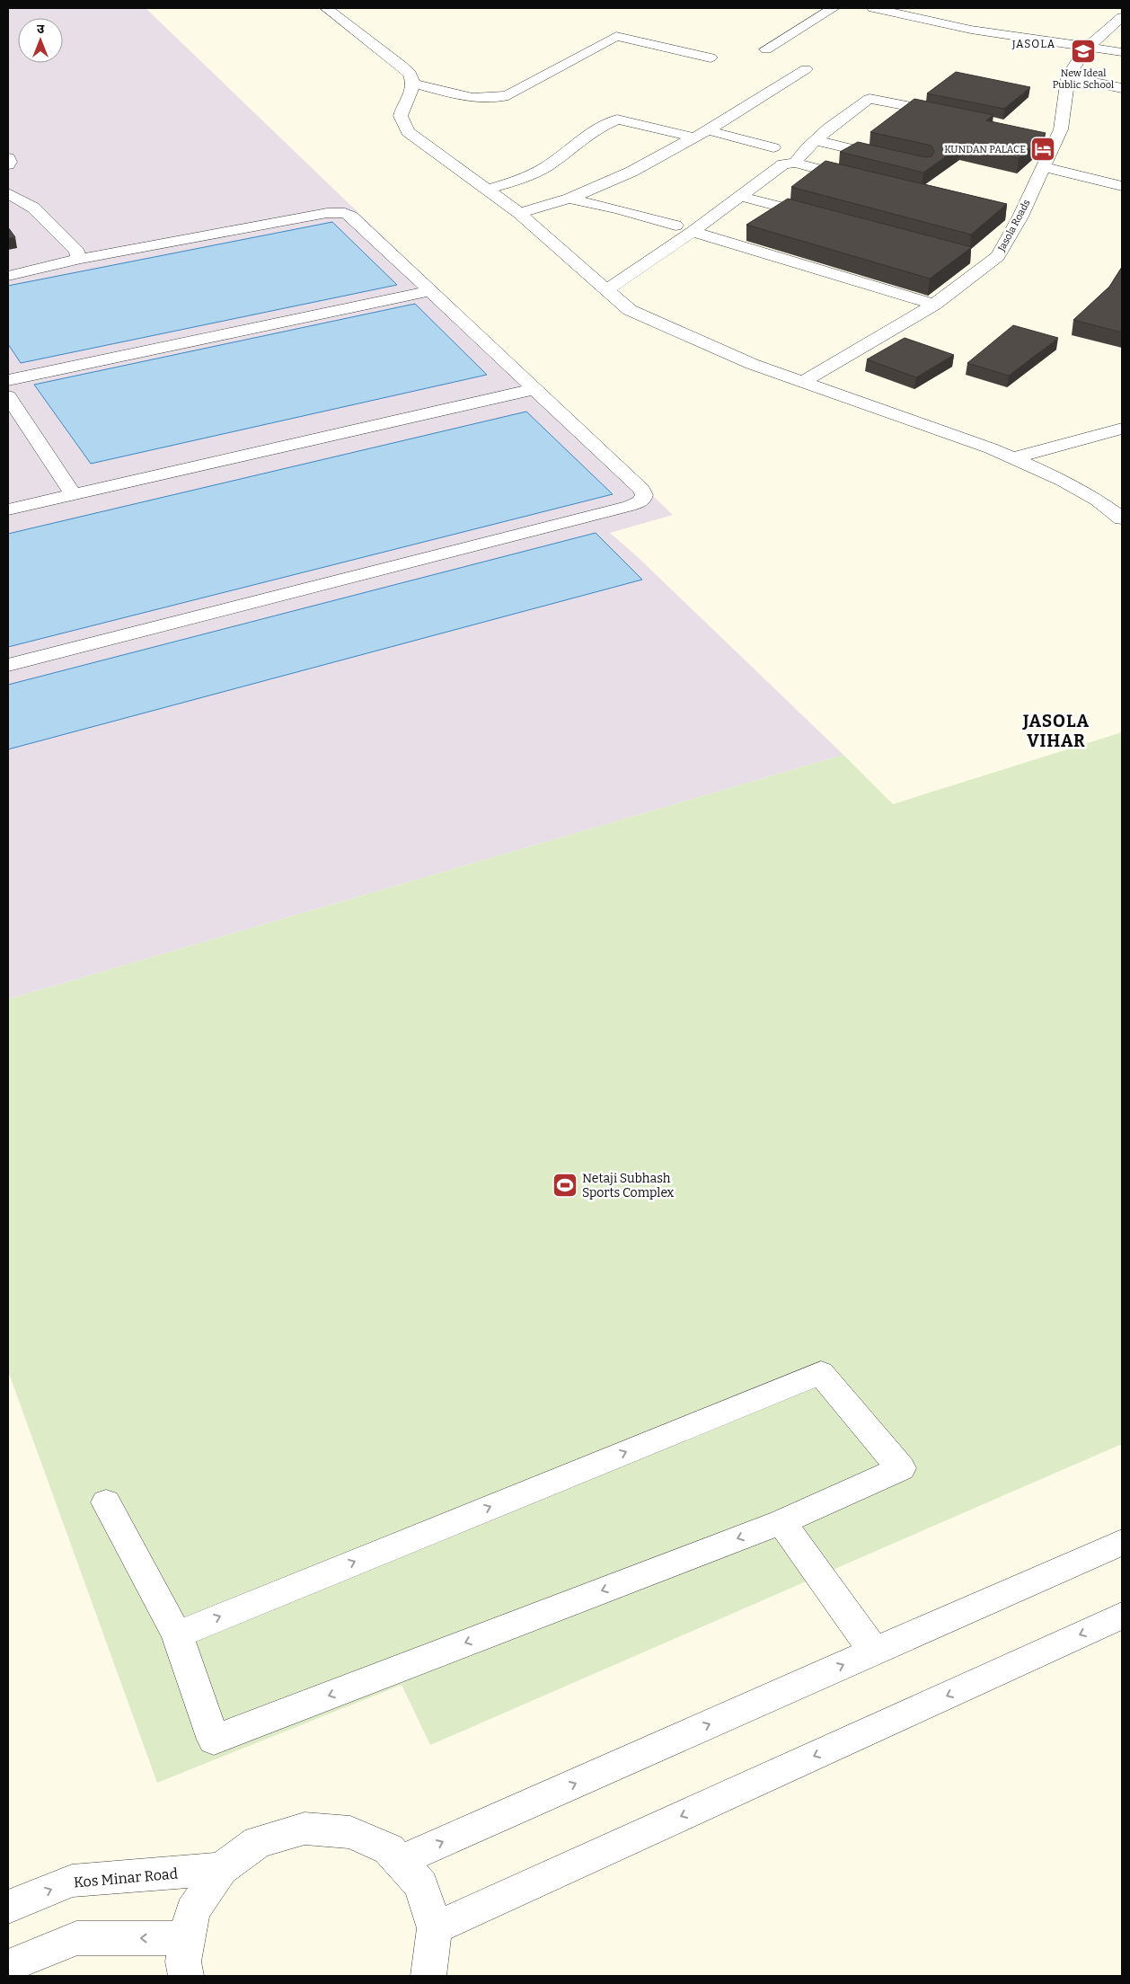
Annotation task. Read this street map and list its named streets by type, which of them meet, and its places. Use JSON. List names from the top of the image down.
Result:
{
  "streets": {
    "street": ["Jasola Roads", "Kos Minar Road"]
  },
  "districts": ["JASOLA", "JASOLA VIHAR"],
  "places": {
    "school or university": ["New Ideal Public School"],
    "hotel": ["KUNDAN PALACE"],
    "sports": ["Netaji Subhash Sports Complex"]
  },
  "north": "top"
}
